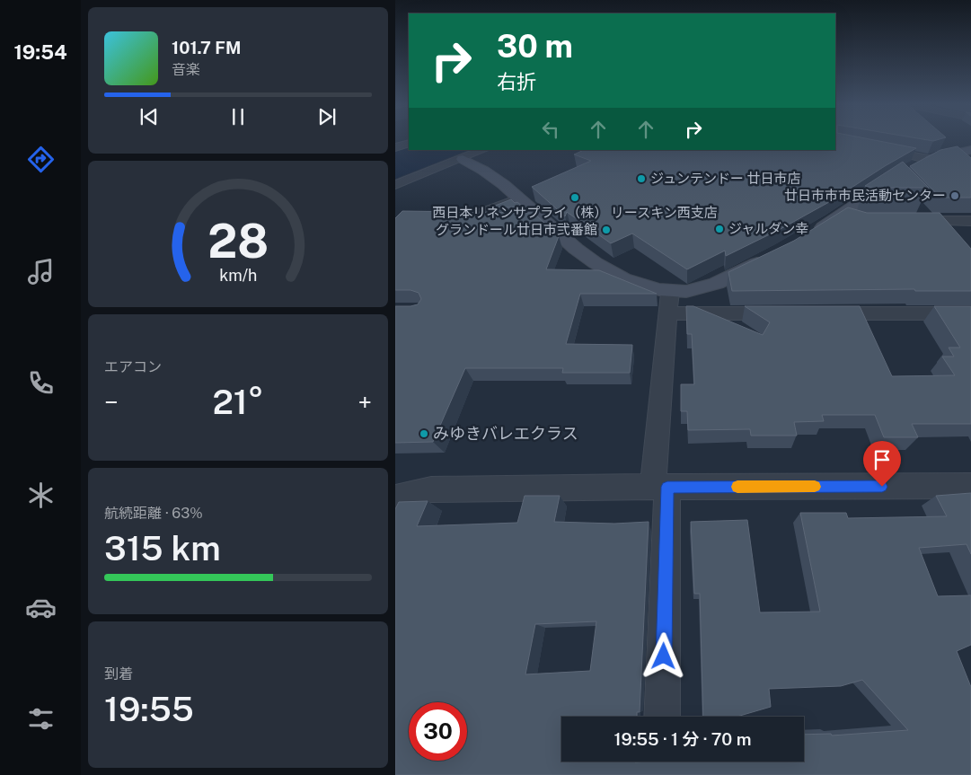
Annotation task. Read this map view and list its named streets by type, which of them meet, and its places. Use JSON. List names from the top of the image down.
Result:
{
  "places": [
    "ジュンテンドー 廿日市店",
    "廿日市市市民活動センター",
    "西日本リネンサプライ（株） リースキン西支店",
    "ジャルダン幸",
    "グランドール廿日市弐番館",
    "みゆきバレエクラス"
  ],
  "page": {
    "tabs": "19:54",
    "turn": ["30 m", "右折"],
    "song": ["101.7 FM", "音楽"],
    "tile": [
      "エアコン",
      ["航続距離 · 63%", "315 km"],
      ["到着", "19:55"]
    ],
    "heat": ["−", "21°", "+"],
    "limit": "30",
    "trip": "19:55 · 1 分 · 70 m",
    "gauge": ["28", "km/h"]
  }
}
